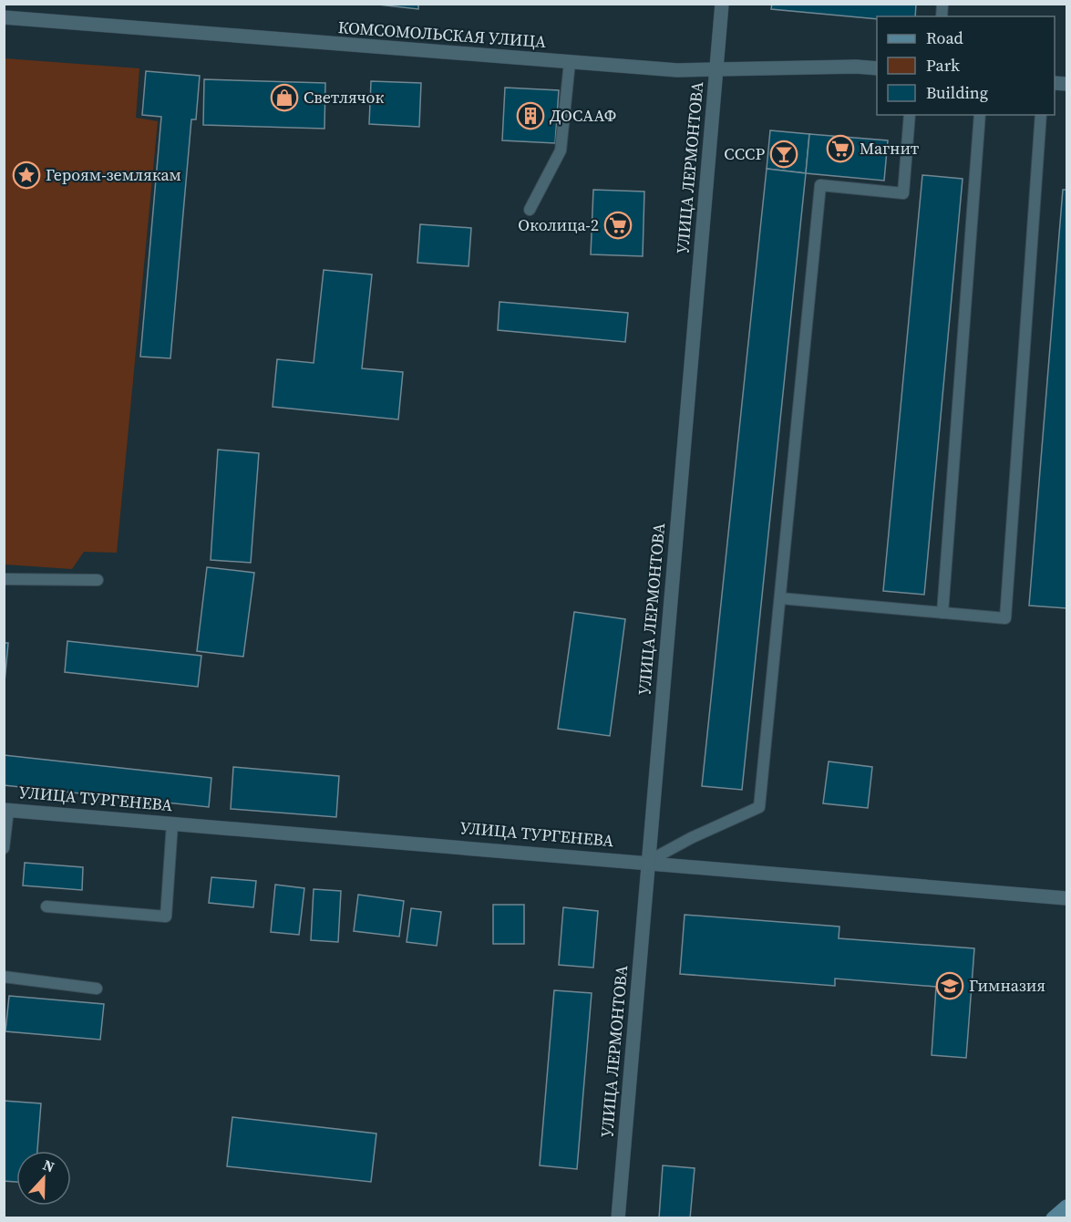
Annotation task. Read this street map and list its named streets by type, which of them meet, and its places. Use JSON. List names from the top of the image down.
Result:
{
  "streets": {
    "street": ["КОМСОМОЛЬСКАЯ УЛИЦА", "УЛИЦА ЛЕРМОНТОВА", "УЛИЦА ТУРГЕНЕВА"]
  },
  "crossings": [
    ["КОМСОМОЛЬСКАЯ УЛИЦА", "УЛИЦА ЛЕРМОНТОВА"],
    ["УЛИЦА ЛЕРМОНТОВА", "УЛИЦА ТУРГЕНЕВА"]
  ],
  "places": {
    "shop": ["Светлячок"],
    "building": ["ДОСААФ"],
    "supermarket": ["Магнит", "Околица-2"],
    "bar": ["СССР"],
    "place": ["Героям-землякам"],
    "school or university": ["Гимназия"]
  },
  "legend": ["Road", "Park", "Building"],
  "north": "top"
}
